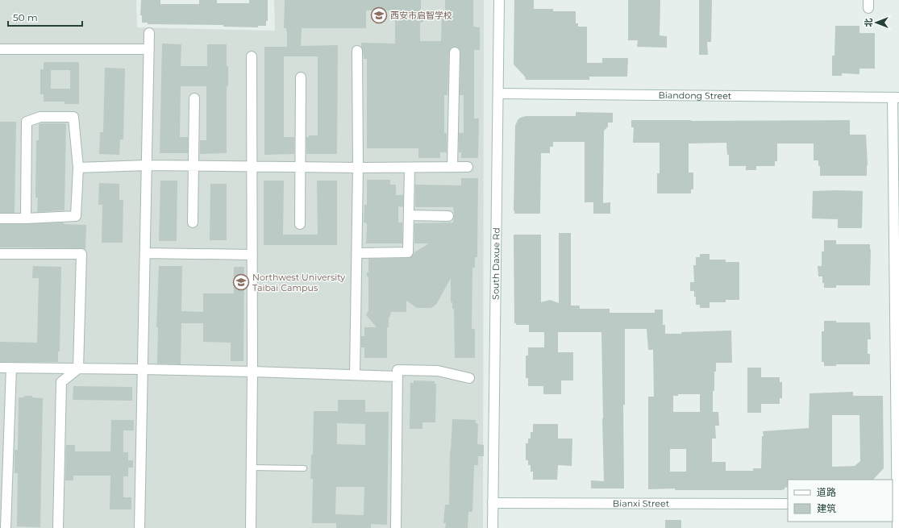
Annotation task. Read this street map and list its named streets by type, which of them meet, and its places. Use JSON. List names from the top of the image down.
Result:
{
  "streets": {
    "street": ["Biandong Street", "South Daxue Rd", "Bianxi Street"]
  },
  "crossings": [
    ["Biandong Street", "South Daxue Rd"],
    ["South Daxue Rd", "Bianxi Street"]
  ],
  "places": {
    "school or university": ["西安市启智学校", "Northwest University Taibai Campus"]
  },
  "legend": ["道路", "建筑"],
  "scale_bar": "50 m",
  "north": "left"
}
